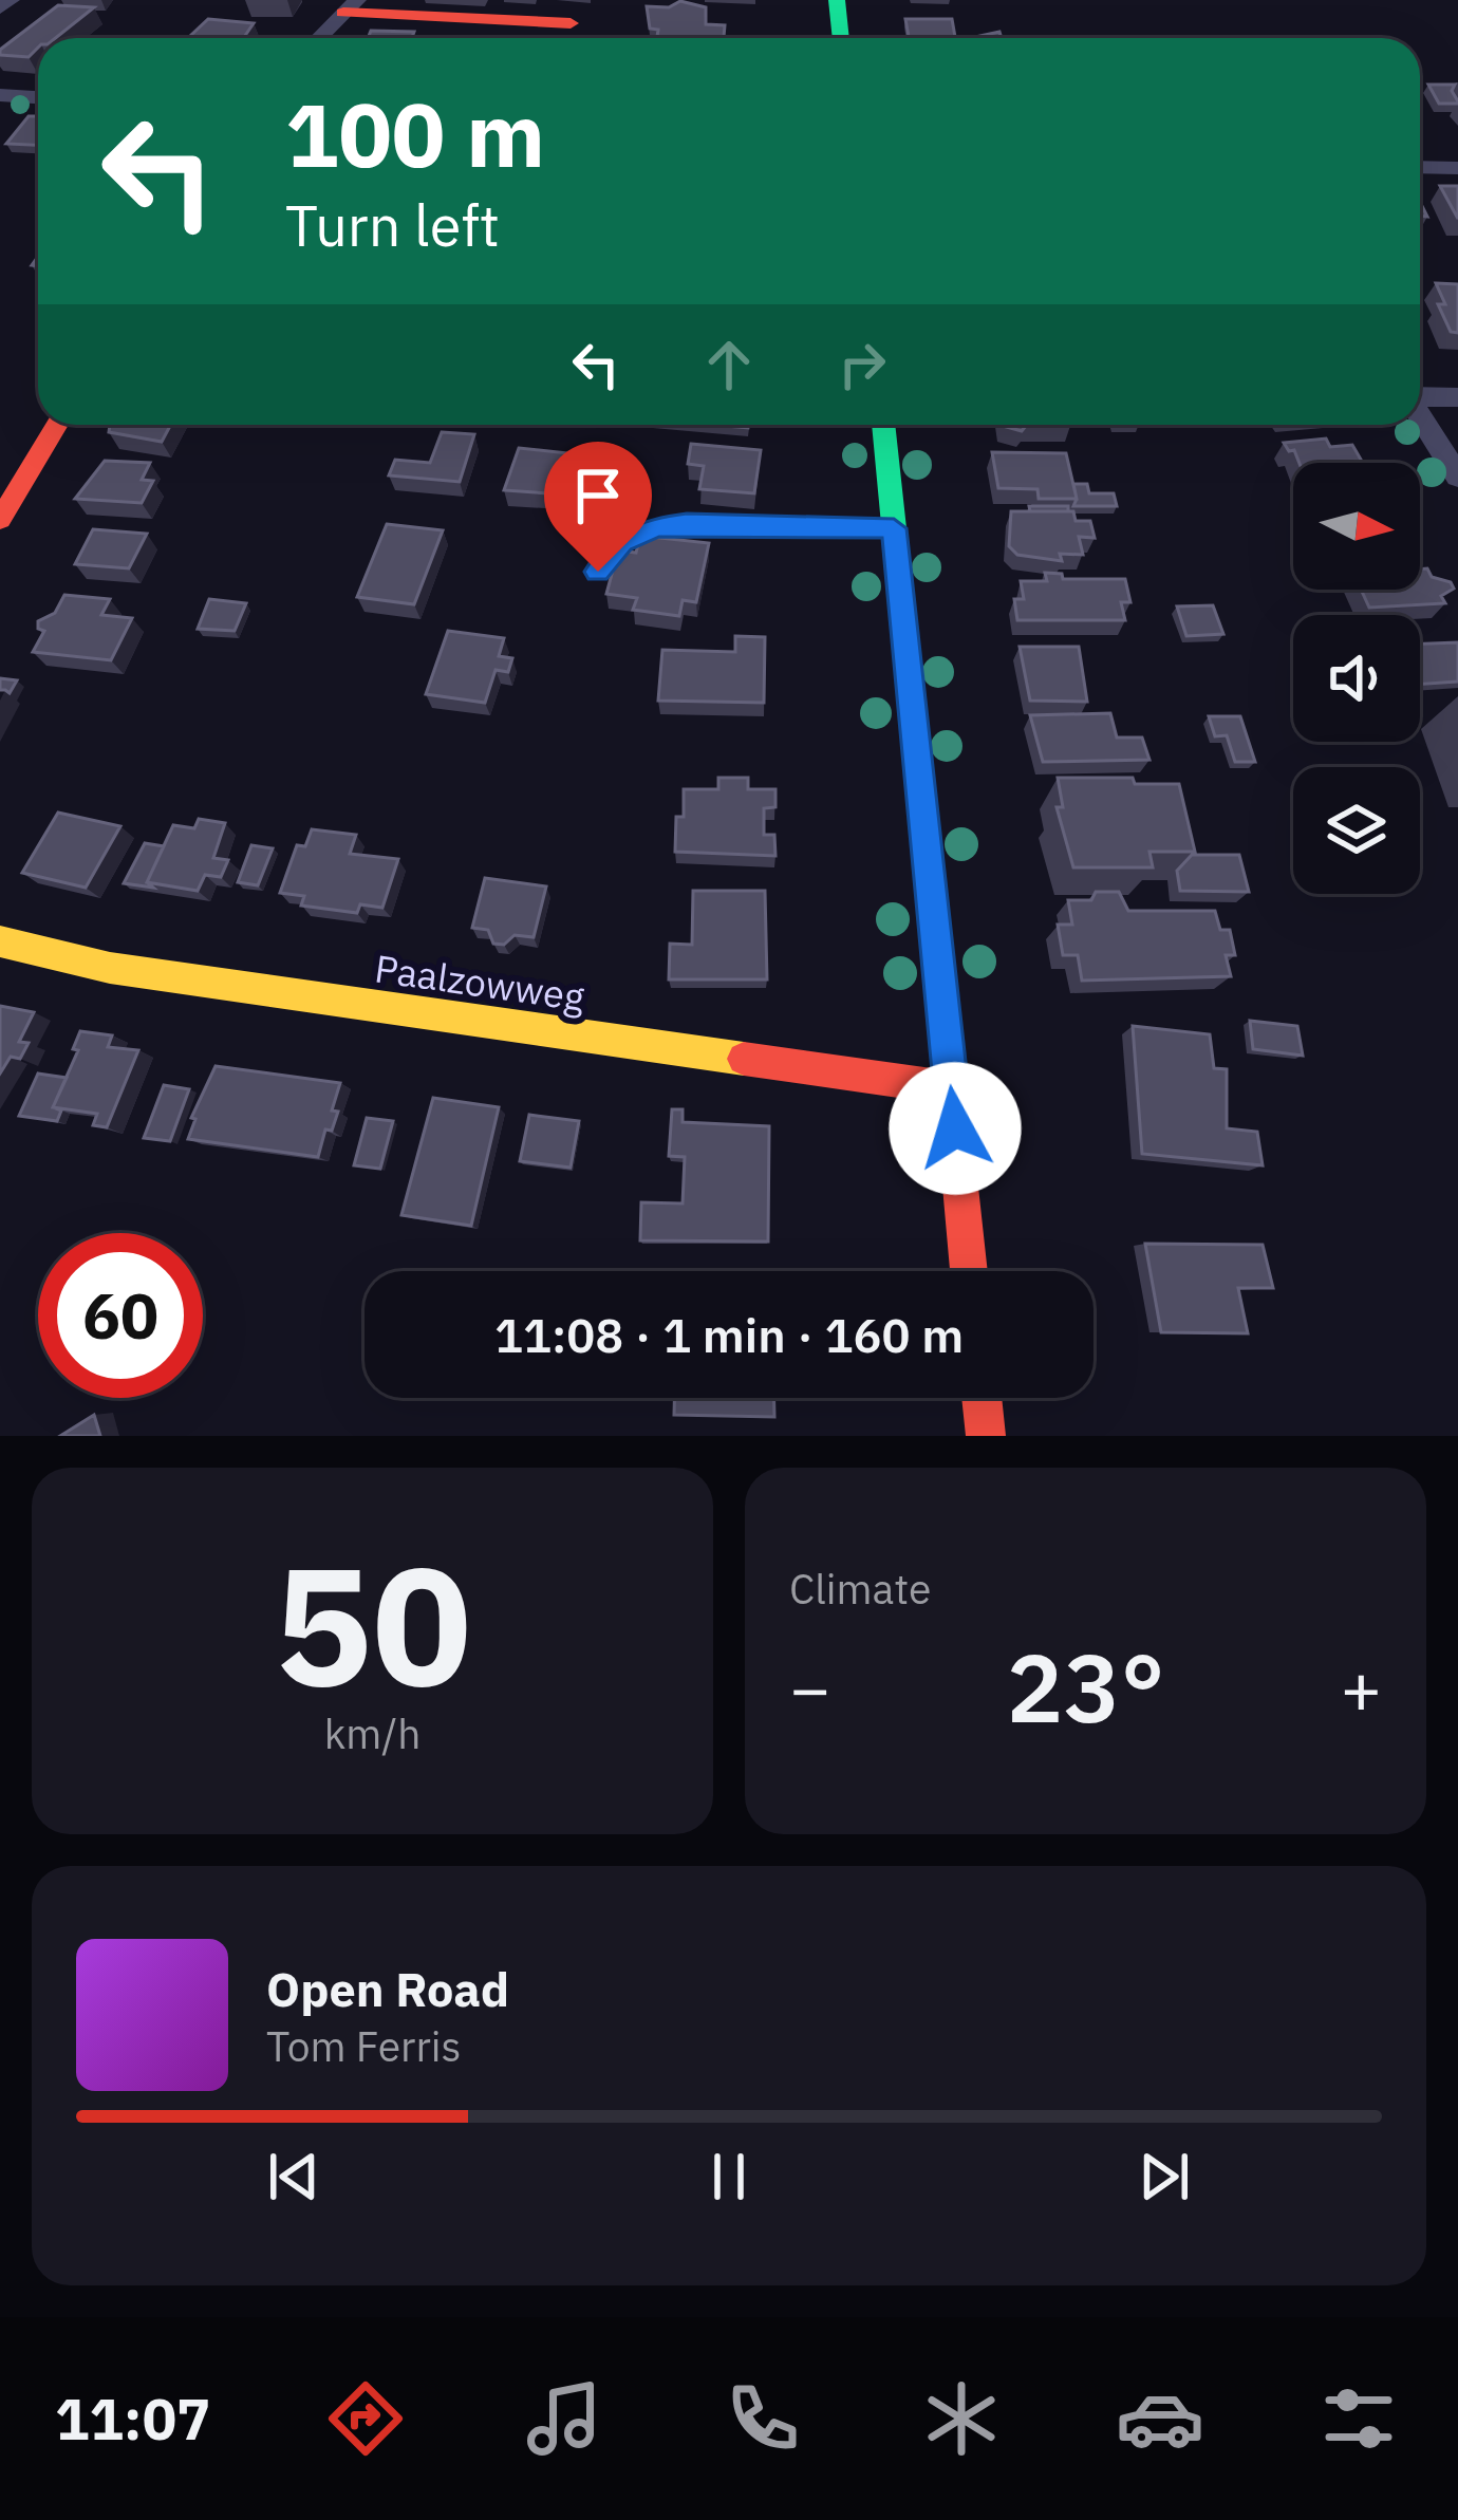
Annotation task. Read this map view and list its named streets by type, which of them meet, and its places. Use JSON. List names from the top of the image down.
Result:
{
  "streets": {
    "street": ["Paalzowweg"]
  },
  "north": "right",
  "page": {
    "turn": ["100 m", "Turn left"],
    "limit": "60",
    "trip": "11:08 · 1 min · 160 m",
    "tile": [
      ["50", "km/h"],
      "Climate"
    ],
    "heat": ["−", "23°", "+"],
    "song": ["Open Road", "Tom Ferris"],
    "tabs": "11:07"
  }
}
